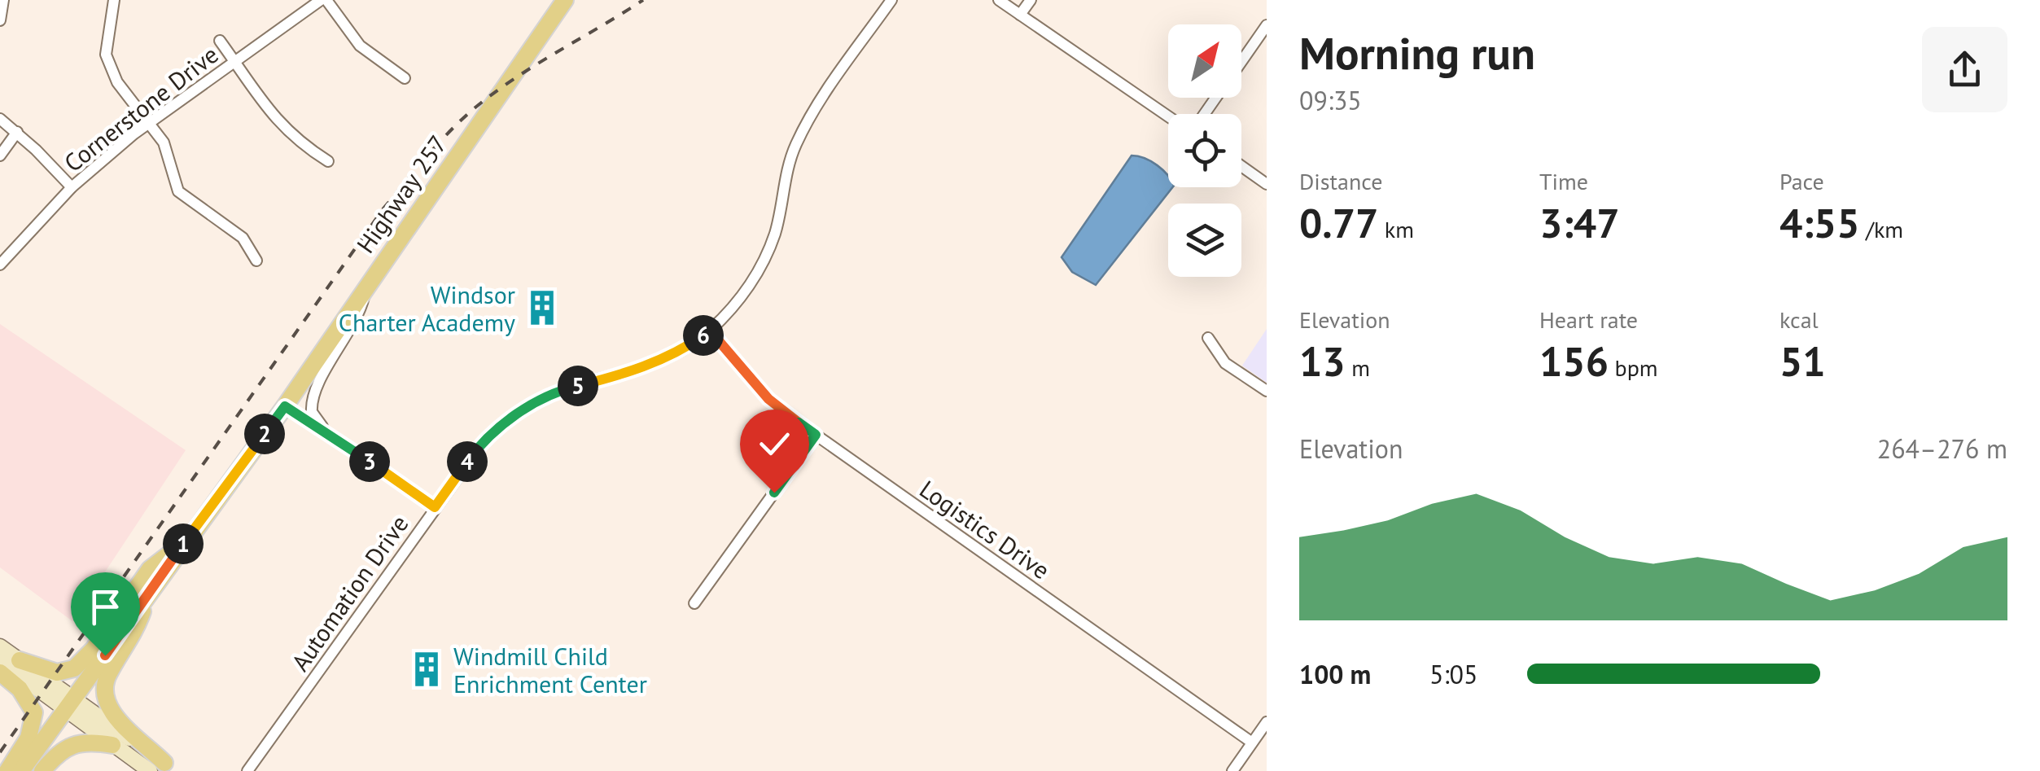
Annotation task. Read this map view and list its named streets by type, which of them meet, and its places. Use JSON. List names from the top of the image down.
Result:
{
  "streets": {
    "main road": ["Highway 257"],
    "street": ["Cornerstone Drive", "Logistics Drive", "Automation Drive"]
  },
  "crossings": [
    ["Logistics Drive", "Automation Drive"]
  ],
  "places": {
    "building": ["Windsor Charter Academy", "Windmill Child Enrichment Center"]
  },
  "north": "top right",
  "page": {
    "heading": ["Morning run", "09:35"],
    "stats": [
      ["Distance", "0.77 km"],
      ["Time", "3:47"],
      ["Pace", "4:55 /km"],
      ["Elevation", "13 m"],
      ["Heart rate", "156 bpm"],
      ["kcal", "51"]
    ],
    "pins": [
      "6",
      "5",
      "2",
      "3",
      "4",
      "1"
    ],
    "chart": ["Elevation", "264–276 m"],
    "list": [
      {
        "name": "100 m",
        "note": "5:05"
      }
    ]
  }
}
